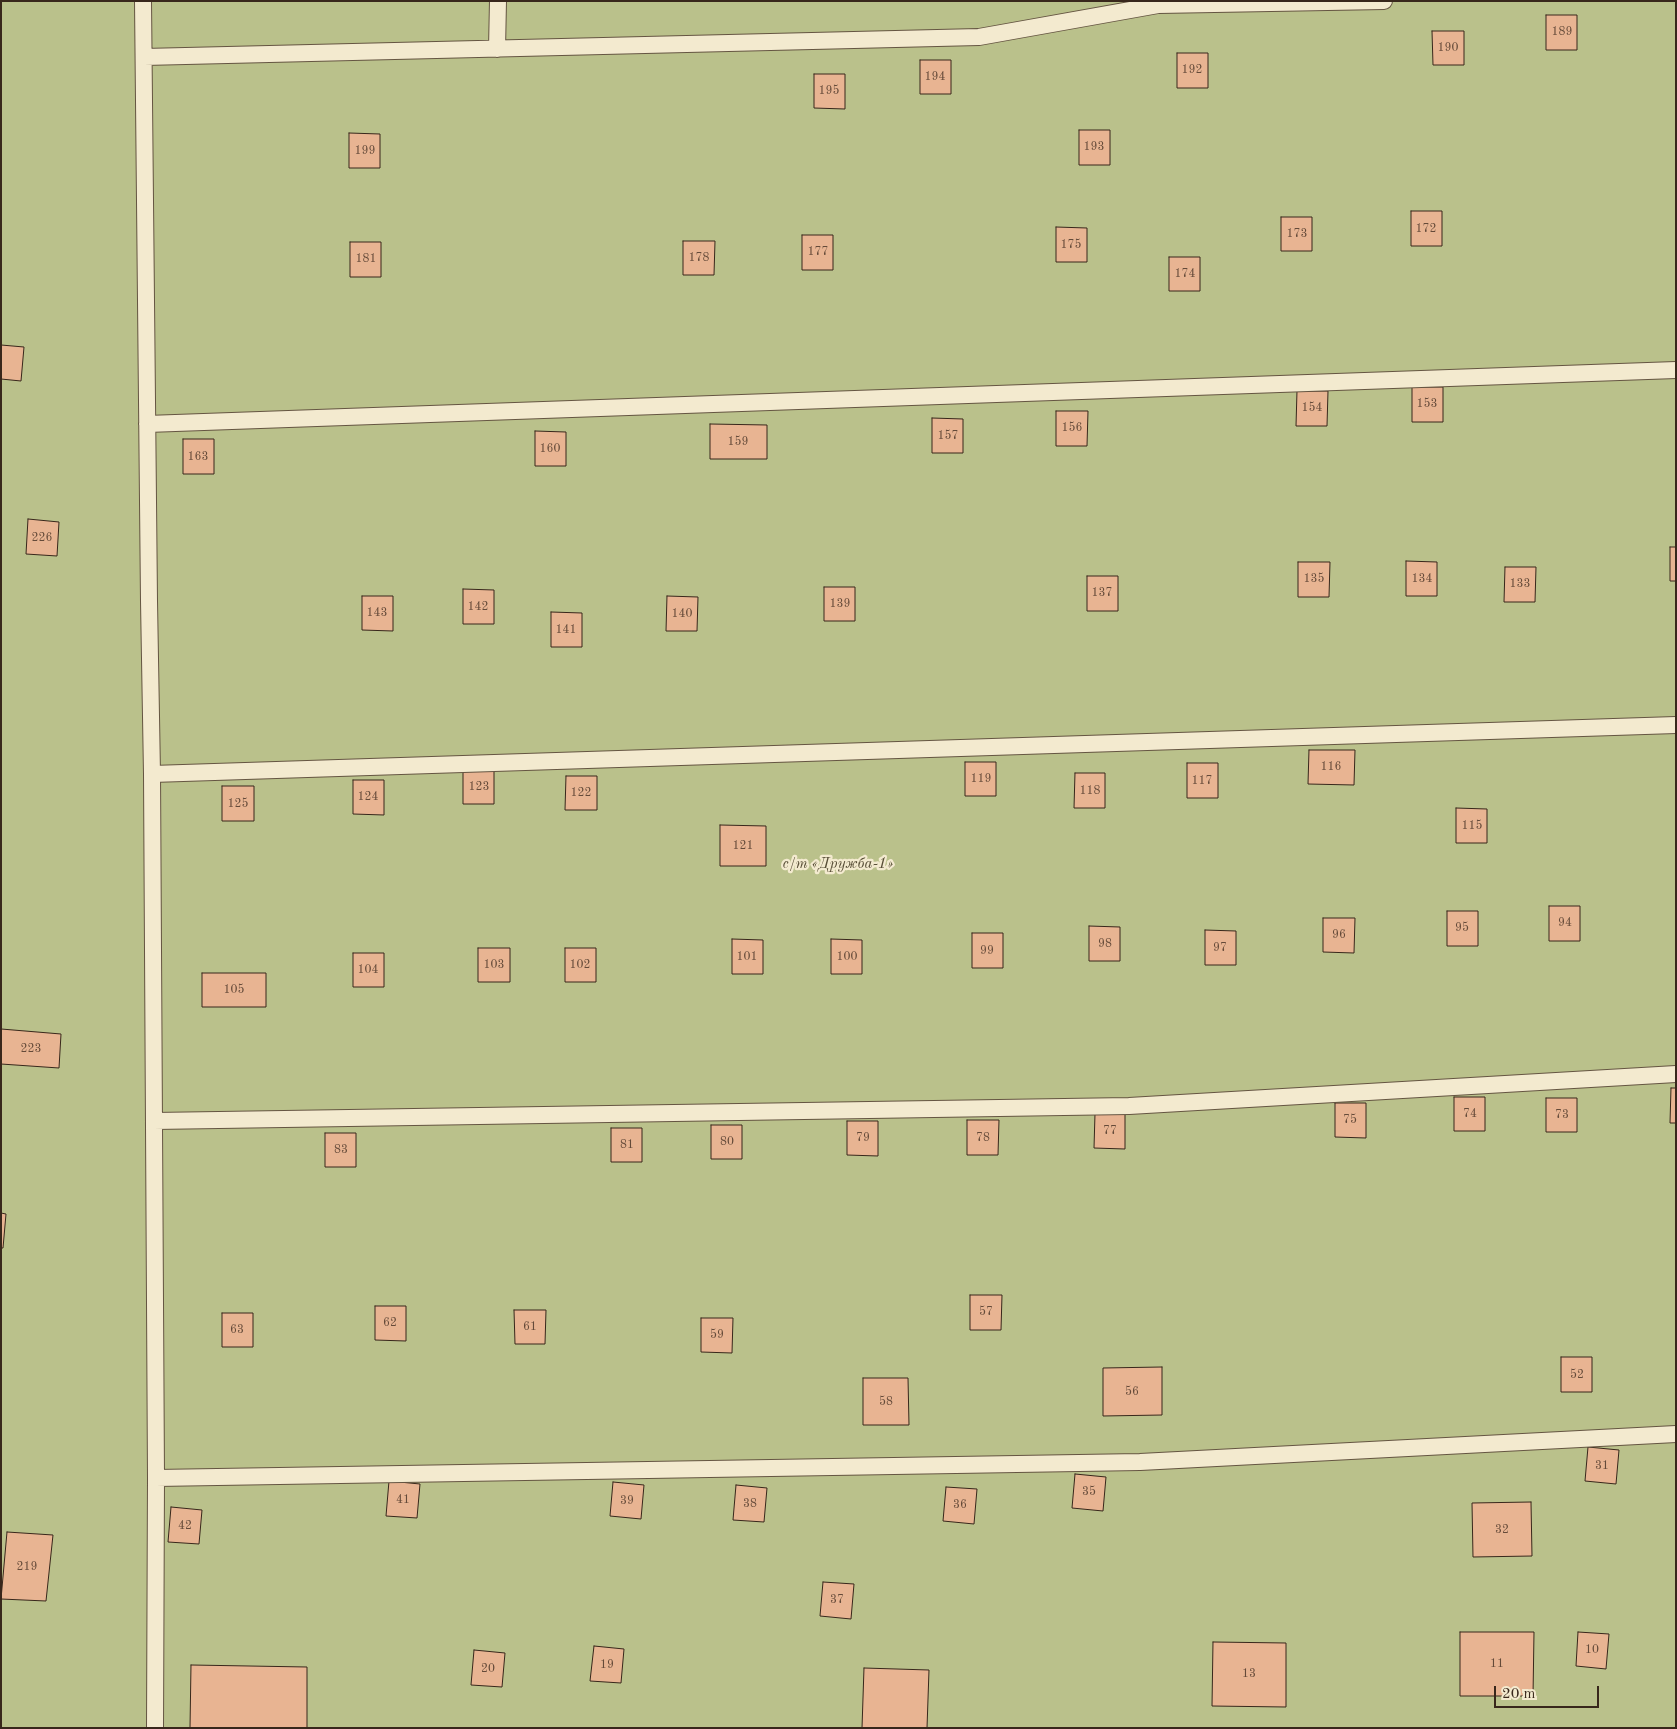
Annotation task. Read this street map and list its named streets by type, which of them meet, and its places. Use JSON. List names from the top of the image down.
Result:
{
  "parks": ["с/т «Дружба-1»"],
  "house_numbers": [
    "189",
    "190",
    "192",
    "194",
    "195",
    "193",
    "199",
    "172",
    "173",
    "175",
    "177",
    "178",
    "181",
    "174",
    "153",
    "154",
    "156",
    "157",
    "159",
    "160",
    "163",
    "226",
    "135",
    "134",
    "133",
    "137",
    "139",
    "142",
    "143",
    "140",
    "141",
    "116",
    "119",
    "117",
    "123",
    "118",
    "122",
    "124",
    "125",
    "115",
    "121",
    "94",
    "95",
    "96",
    "98",
    "97",
    "99",
    "101",
    "100",
    "103",
    "102",
    "104",
    "105",
    "223",
    "74",
    "73",
    "75",
    "77",
    "79",
    "78",
    "80",
    "81",
    "83",
    "57",
    "62",
    "61",
    "63",
    "59",
    "52",
    "56",
    "58",
    "31",
    "35",
    "41",
    "39",
    "38",
    "36",
    "42",
    "32",
    "219",
    "37",
    "10",
    "11",
    "19",
    "20",
    "13"
  ],
  "scale_bar": "20 m"
}
